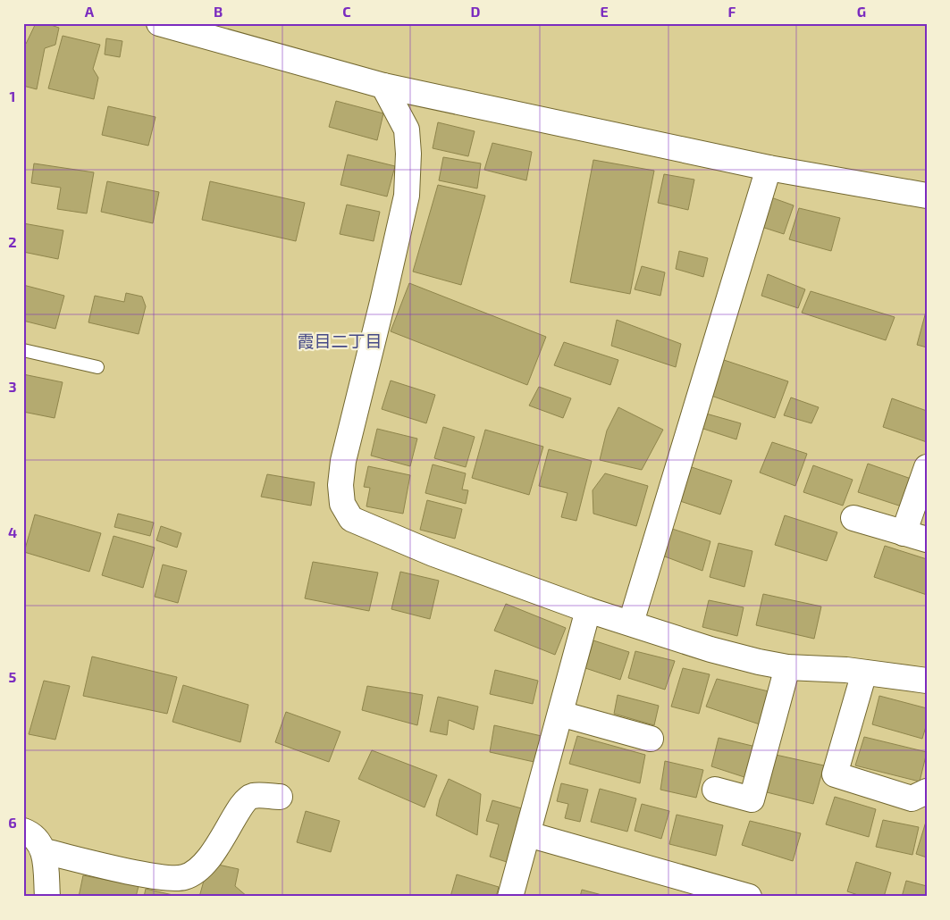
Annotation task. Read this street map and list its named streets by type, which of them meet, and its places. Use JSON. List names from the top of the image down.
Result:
{
  "districts": ["霞目二丁目"],
  "grid": {
    "columns": [
      "A",
      "B",
      "C",
      "D",
      "E",
      "F",
      "G"
    ],
    "rows": [
      "1",
      "2",
      "3",
      "4",
      "5",
      "6"
    ]
  }
}
